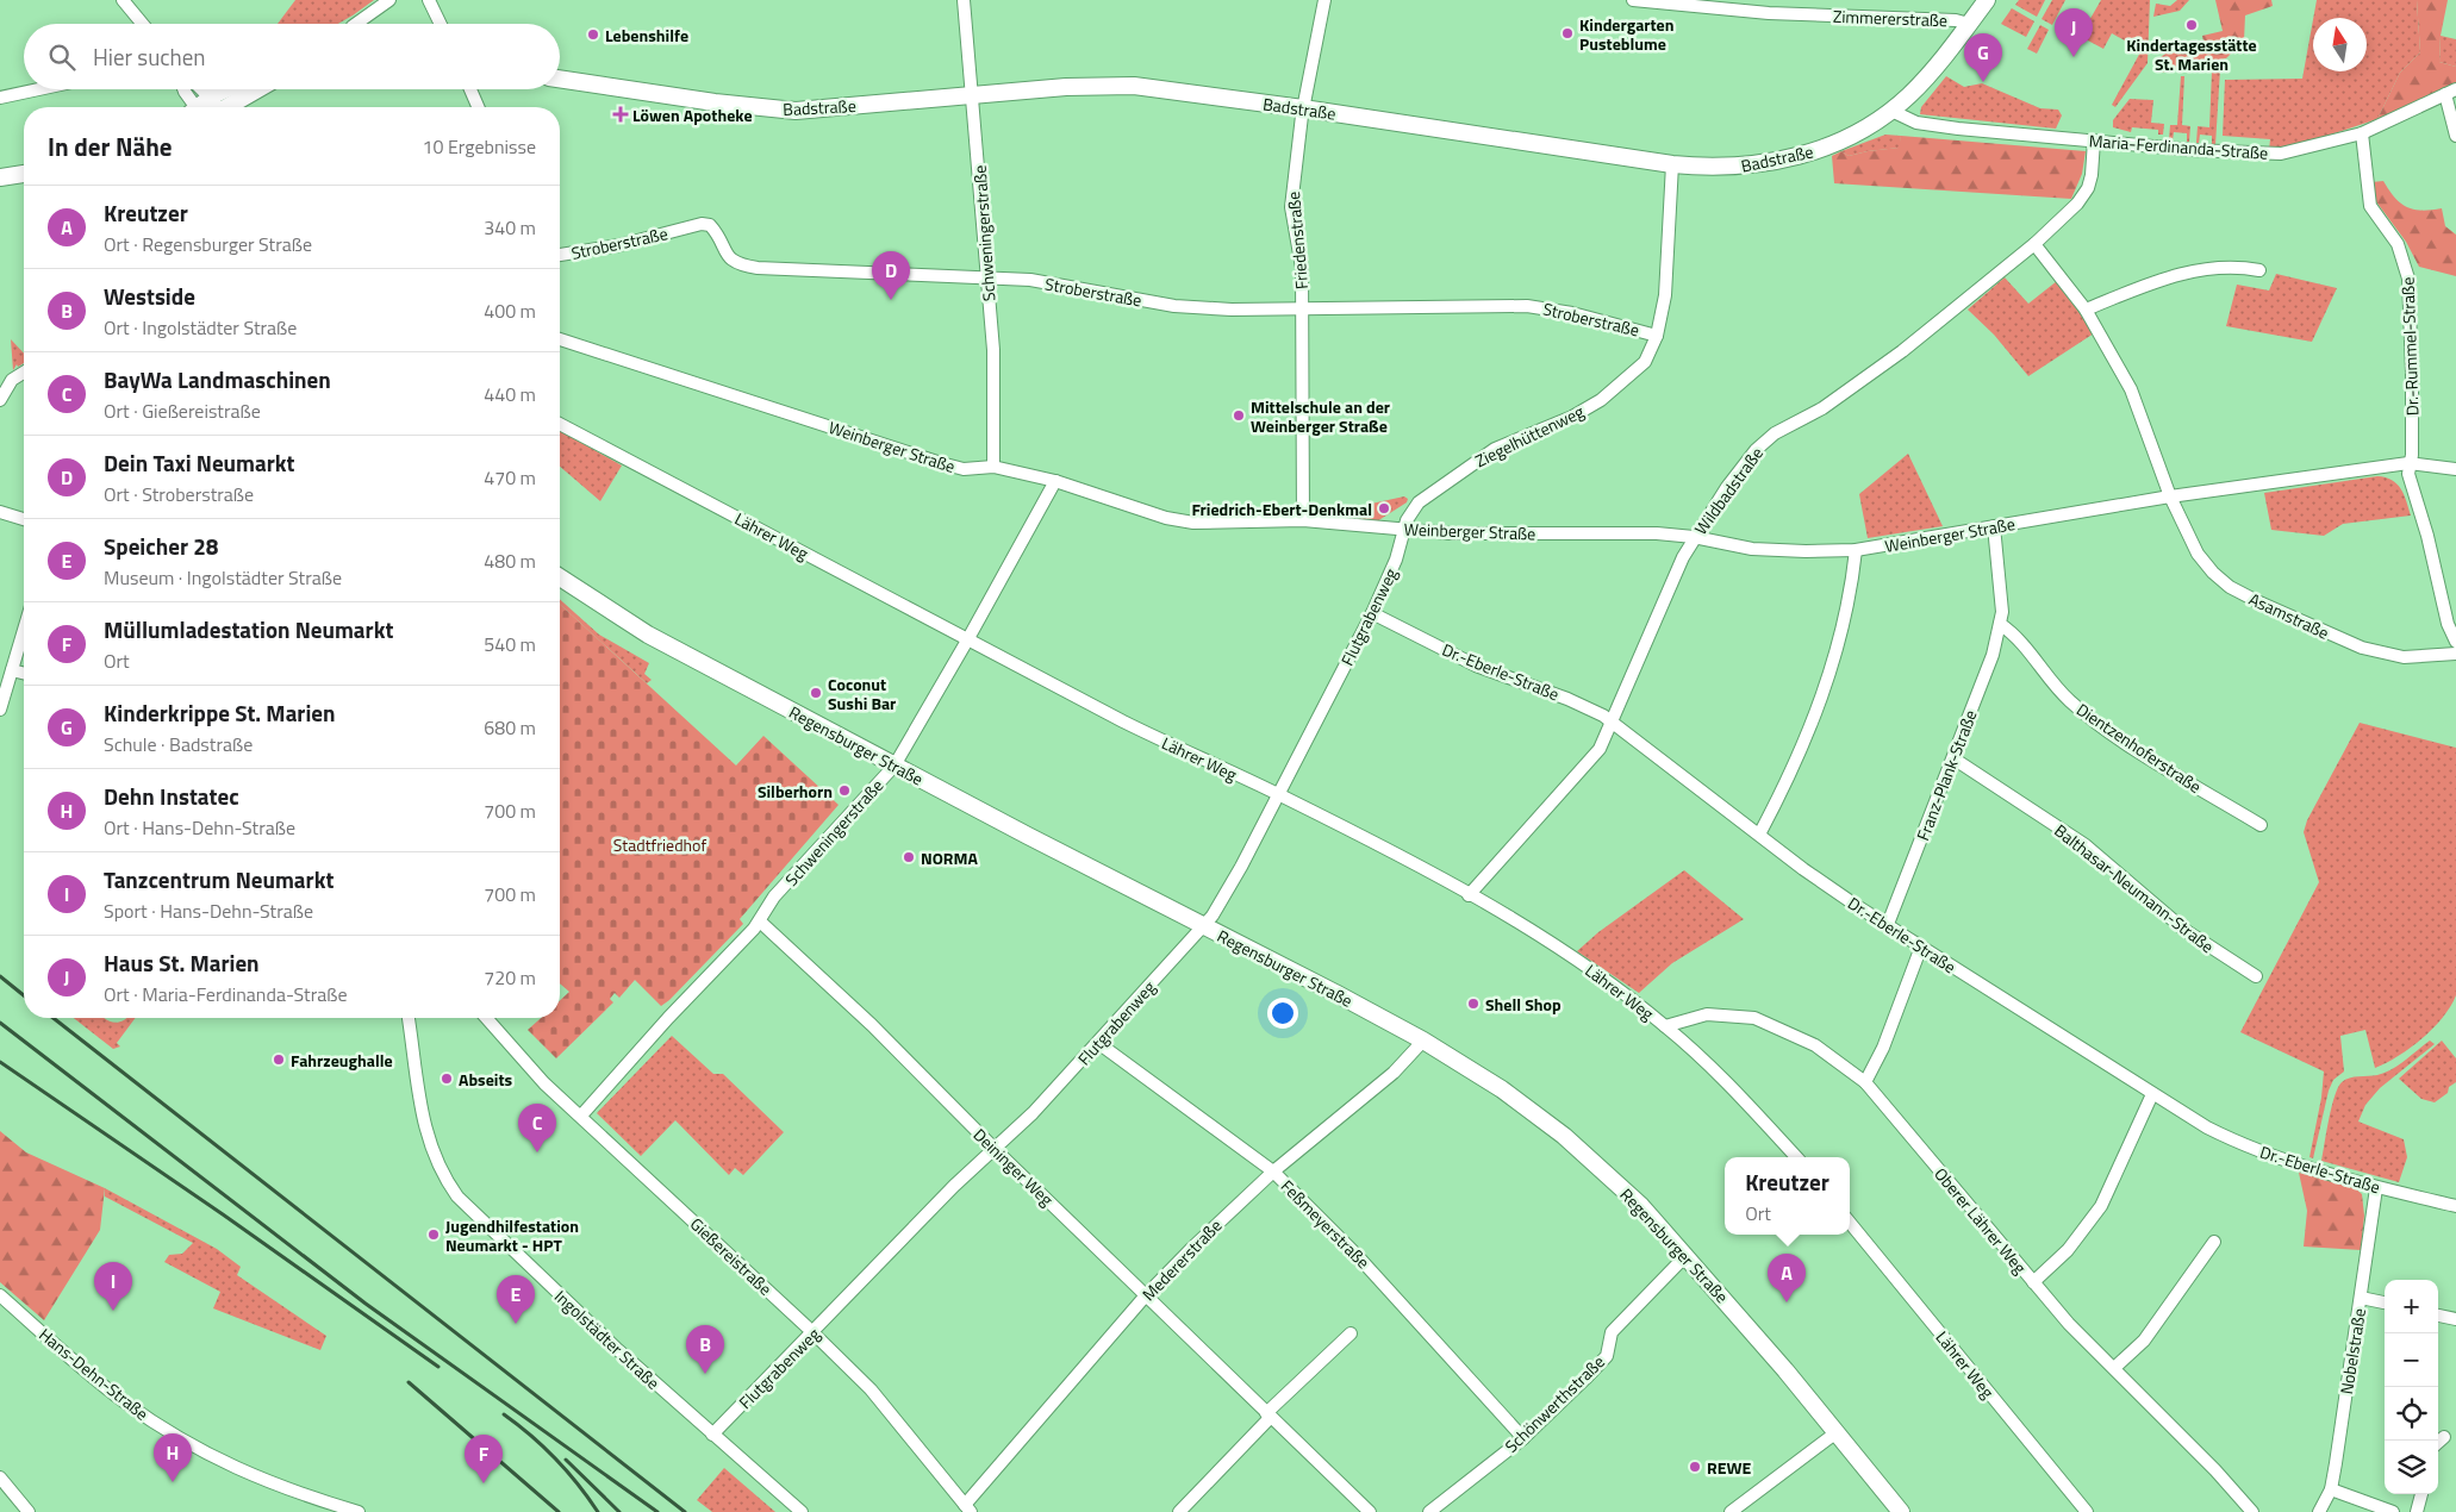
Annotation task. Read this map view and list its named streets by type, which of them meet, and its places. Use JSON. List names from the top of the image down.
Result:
{
  "streets": {
    "main road": ["Badstraße", "Regensburger Straße"],
    "street": [
      "Zimmererstraße",
      "Maria-Ferdinanda-Straße",
      "Schweningerstraße",
      "Friedenstraße",
      "Stroberstraße",
      "Dr.-Rummel-Straße",
      "Ziegelhüttenweg",
      "Weinberger Straße",
      "Wildbadstraße",
      "Lährer Weg",
      "Asamstraße",
      "Flutgrabenweg",
      "Dr.-Eberle-Straße",
      "Dientzenhoferstraße",
      "Franz-Plank-Straße",
      "Balthasar-Neumann-Straße",
      "Deininger Weg",
      "Oberer Lährer Weg",
      "Feßmeyerstraße",
      "Gießereistraße",
      "Medererstraße",
      "Ingolstädter Straße",
      "Nobelstraße",
      "Hans-Dehn-Straße",
      "Schönwerthstraße"
    ]
  },
  "crossings": [
    ["Zimmererstraße", "Badstraße"],
    ["Badstraße", "Maria-Ferdinanda-Straße"],
    ["Badstraße", "Schweningerstraße"],
    ["Badstraße", "Friedenstraße"],
    ["Badstraße", "Ziegelhüttenweg"],
    ["Maria-Ferdinanda-Straße", "Dr.-Rummel-Straße"],
    ["Maria-Ferdinanda-Straße", "Wildbadstraße"],
    ["Schweningerstraße", "Stroberstraße"],
    ["Schweningerstraße", "Weinberger Straße"],
    ["Schweningerstraße", "Lährer Weg"],
    ["Schweningerstraße", "Regensburger Straße"],
    ["Schweningerstraße", "Deininger Weg"],
    ["Schweningerstraße", "Gießereistraße"],
    ["Friedenstraße", "Stroberstraße"],
    ["Friedenstraße", "Weinberger Straße"],
    ["Stroberstraße", "Ziegelhüttenweg"],
    ["Dr.-Rummel-Straße", "Weinberger Straße"],
    ["Ziegelhüttenweg", "Weinberger Straße"],
    ["Ziegelhüttenweg", "Flutgrabenweg"],
    ["Weinberger Straße", "Wildbadstraße"],
    ["Weinberger Straße", "Asamstraße"],
    ["Weinberger Straße", "Flutgrabenweg"],
    ["Wildbadstraße", "Lährer Weg"],
    ["Wildbadstraße", "Asamstraße"],
    ["Wildbadstraße", "Dr.-Eberle-Straße"],
    ["Lährer Weg", "Flutgrabenweg"],
    ["Lährer Weg", "Oberer Lährer Weg"],
    ["Flutgrabenweg", "Dr.-Eberle-Straße"],
    ["Flutgrabenweg", "Regensburger Straße"],
    ["Flutgrabenweg", "Deininger Weg"],
    ["Flutgrabenweg", "Feßmeyerstraße"],
    ["Flutgrabenweg", "Gießereistraße"],
    ["Flutgrabenweg", "Ingolstädter Straße"],
    ["Dr.-Eberle-Straße", "Franz-Plank-Straße"],
    ["Dr.-Eberle-Straße", "Nobelstraße"],
    ["Regensburger Straße", "Medererstraße"],
    ["Regensburger Straße", "Schönwerthstraße"],
    ["Dientzenhoferstraße", "Franz-Plank-Straße"],
    ["Franz-Plank-Straße", "Balthasar-Neumann-Straße"],
    ["Deininger Weg", "Medererstraße"],
    ["Feßmeyerstraße", "Medererstraße"],
    ["Feßmeyerstraße", "Schönwerthstraße"],
    ["Gießereistraße", "Medererstraße"]
  ],
  "parks": ["Stadtfriedhof"],
  "places": {
    "other": [
      "Kindertagesstätte St. Marien",
      "Kindergarten Pusteblume",
      "Lebenshilfe",
      "Mittelschule an der Weinberger Straße",
      "Friedrich-Ebert-Denkmal",
      "Coconut Sushi Bar",
      "Silberhorn",
      "NORMA",
      "Shell Shop",
      "Fahrzeughalle",
      "Abseits",
      "Jugendhilfestation Neumarkt - HPT",
      "REWE"
    ],
    "health": ["Löwen Apotheke"]
  },
  "north": "top",
  "page": {
    "pins": [
      "J",
      "G",
      "D",
      "C",
      "A",
      "I",
      "E",
      "B",
      "H",
      "F"
    ],
    "search": "Hier suchen",
    "heading": ["In der Nähe", "10 Ergebnisse"],
    "list": [
      {
        "mark": "A",
        "name": "Kreutzer",
        "note": "Ort · Regensburger Straße",
        "value": "340 m"
      },
      {
        "mark": "B",
        "name": "Westside",
        "note": "Ort · Ingolstädter Straße",
        "value": "400 m"
      },
      {
        "mark": "C",
        "name": "BayWa Landmaschinen",
        "note": "Ort · Gießereistraße",
        "value": "440 m"
      },
      {
        "mark": "D",
        "name": "Dein Taxi Neumarkt",
        "note": "Ort · Stroberstraße",
        "value": "470 m"
      },
      {
        "mark": "E",
        "name": "Speicher 28",
        "note": "Museum · Ingolstädter Straße",
        "value": "480 m"
      },
      {
        "mark": "F",
        "name": "Müllumladestation Neumarkt",
        "note": "Ort",
        "value": "540 m"
      },
      {
        "mark": "G",
        "name": "Kinderkrippe St. Marien",
        "note": "Schule · Badstraße",
        "value": "680 m"
      },
      {
        "mark": "H",
        "name": "Dehn Instatec",
        "note": "Ort · Hans-Dehn-Straße",
        "value": "700 m"
      },
      {
        "mark": "I",
        "name": "Tanzcentrum Neumarkt",
        "note": "Sport · Hans-Dehn-Straße",
        "value": "700 m"
      },
      {
        "mark": "J",
        "name": "Haus St. Marien",
        "note": "Ort · Maria-Ferdinanda-Straße",
        "value": "720 m"
      }
    ],
    "popup": ["Kreutzer", "Ort"],
    "map_buttons": ["+", "−"]
  }
}
